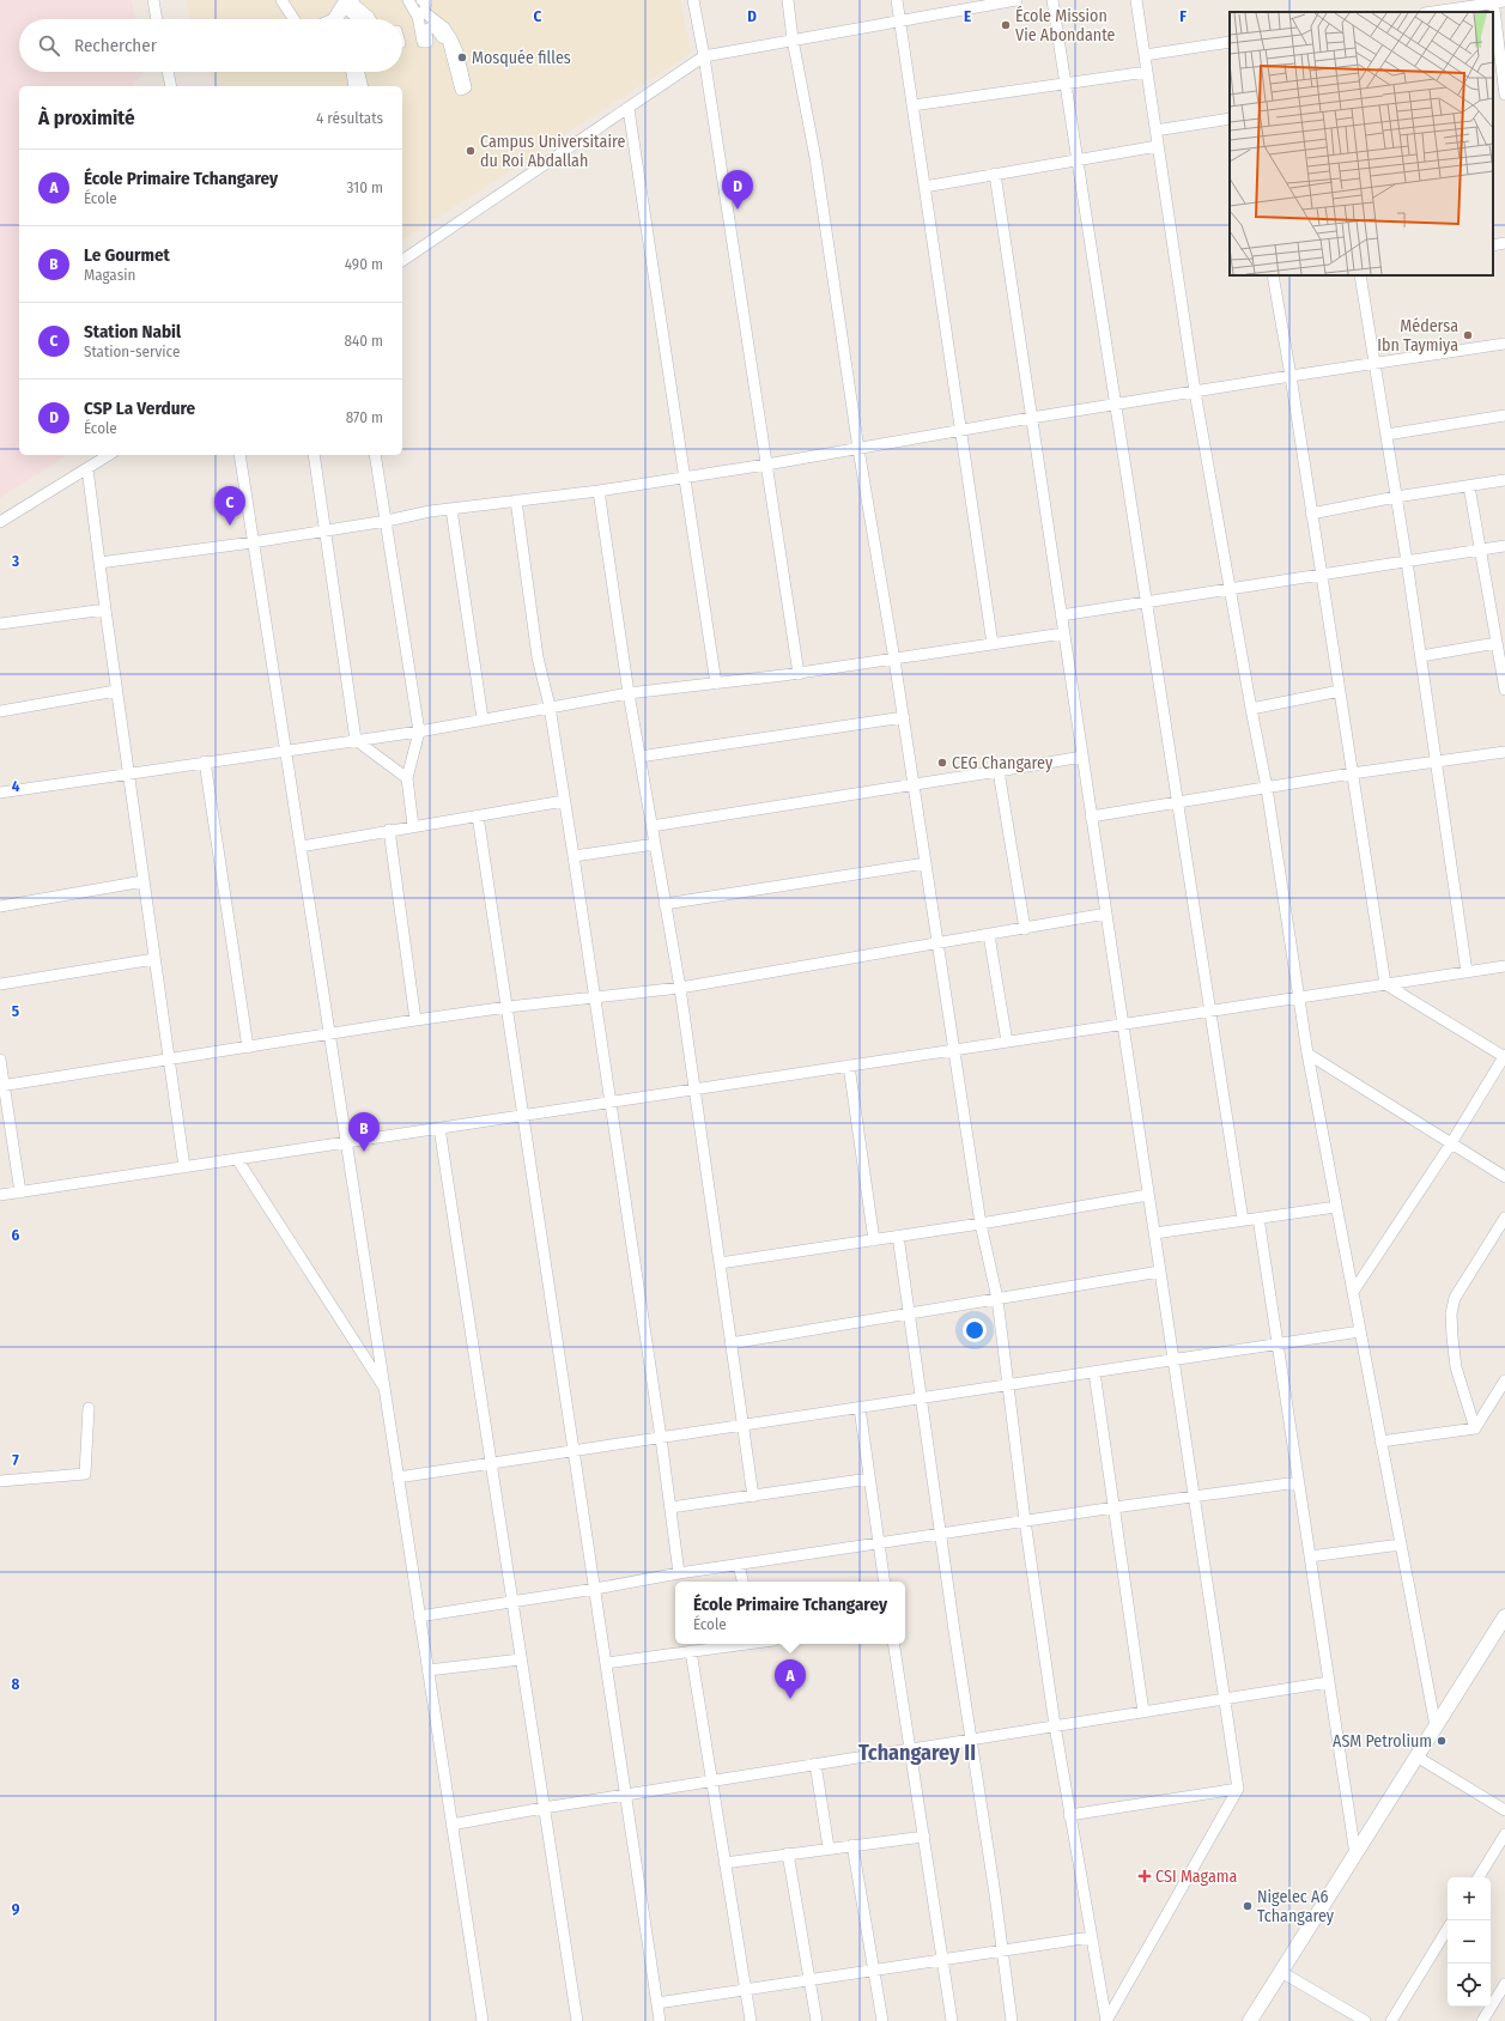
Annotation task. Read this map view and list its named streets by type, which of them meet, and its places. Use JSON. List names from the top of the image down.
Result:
{
  "districts": ["Tchangarey II"],
  "places": {
    "other": [
      "École Mission Vie Abondante",
      "Mosquée filles",
      "Campus Universitaire du Roi Abdallah",
      "Médersa Ibn Taymiya",
      "CEG Changarey",
      "ASM Petrolium",
      "Nigelec A6 Tchangarey"
    ],
    "health": ["CSI Magama"]
  },
  "page": {
    "search": "Rechercher",
    "heading": ["À proximité", "4 résultats"],
    "list": [
      {
        "mark": "A",
        "name": "École Primaire Tchangarey",
        "note": "École",
        "value": "310 m"
      },
      {
        "mark": "B",
        "name": "Le Gourmet",
        "note": "Magasin",
        "value": "490 m"
      },
      {
        "mark": "C",
        "name": "Station Nabil",
        "note": "Station-service",
        "value": "840 m"
      },
      {
        "mark": "D",
        "name": "CSP La Verdure",
        "note": "École",
        "value": "870 m"
      }
    ],
    "pins": [
      "D",
      "C",
      "B",
      "A"
    ],
    "popup": ["École Primaire Tchangarey", "École"],
    "map_buttons": ["+", "−"]
  },
  "grid": {
    "columns": [
      "C",
      "D",
      "E",
      "F"
    ],
    "rows": [
      "3",
      "4",
      "5",
      "6",
      "7",
      "8",
      "9"
    ]
  }
}
